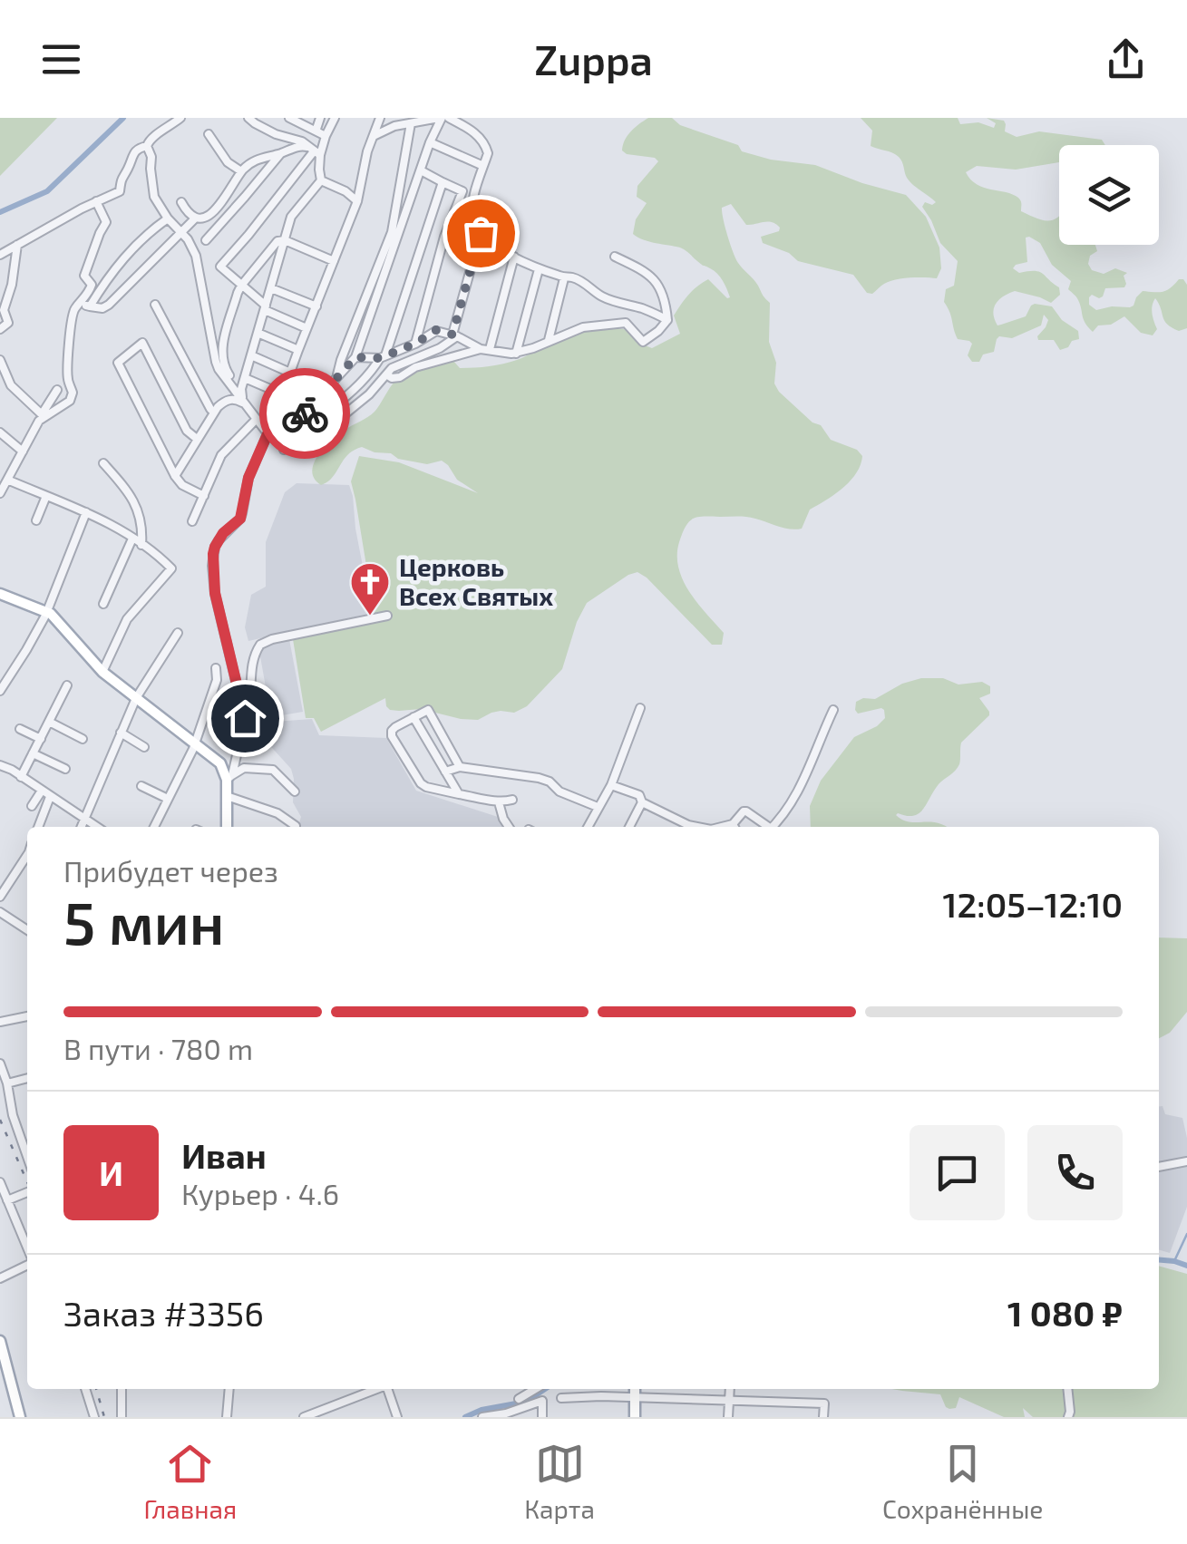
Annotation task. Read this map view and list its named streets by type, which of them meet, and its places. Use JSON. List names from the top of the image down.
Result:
{
  "places": {
    "church": ["Церковь Всех Святых"]
  },
  "page": {
    "header": "Zuppa",
    "heading": ["5 мин", "Прибудет через", "12:05–12:10"],
    "panel": [
      "Иван",
      "Курьер · 4.6",
      "Заказ #3356",
      "1 080 ₽"
    ],
    "bar": "В пути · 780 m",
    "round": "И",
    "tabs": ["Главная", "Карта", "Сохранённые"]
  }
}
